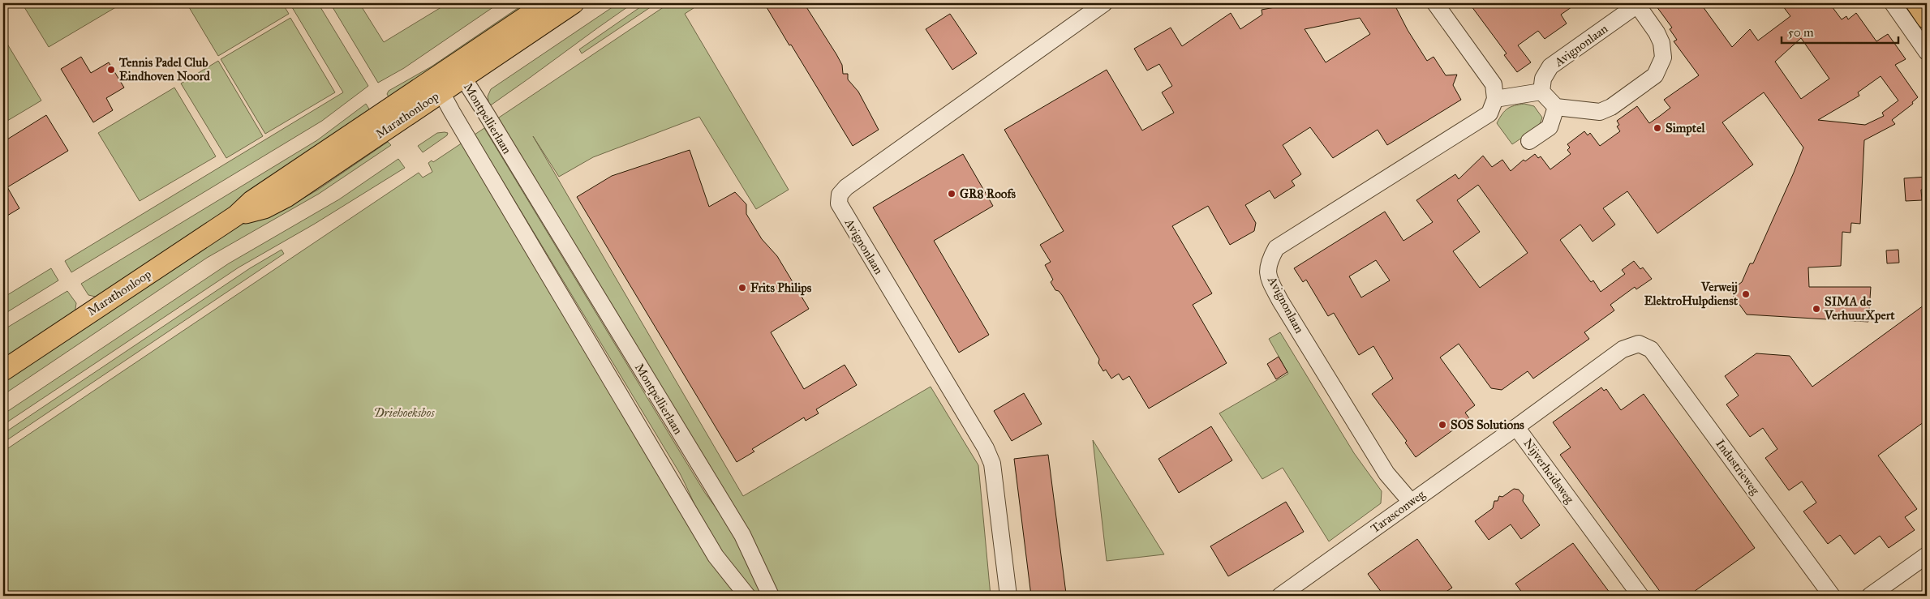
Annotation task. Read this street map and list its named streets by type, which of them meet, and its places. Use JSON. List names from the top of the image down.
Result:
{
  "streets": {
    "main road": ["Marathonloop"],
    "street": [
      "Avignonlaan",
      "Montpellierlaan",
      "Industrieweg",
      "Nijverheidsweg",
      "Tarasconweg"
    ]
  },
  "crossings": [
    ["Avignonlaan", "Tarasconweg"],
    ["Marathonloop", "Montpellierlaan"],
    ["Industrieweg", "Nijverheidsweg"],
    ["Nijverheidsweg", "Tarasconweg"]
  ],
  "parks": ["Driehoeksbos"],
  "places": [
    "Tennis Padel Club Eindhoven Noord",
    "Simptel",
    "GR8 Roofs",
    "Frits Philips",
    "Verweij ElektroHulpdienst",
    "SIMA de VerhuurXpert",
    "SOS Solutions"
  ],
  "scale_bar": "50 m"
}
